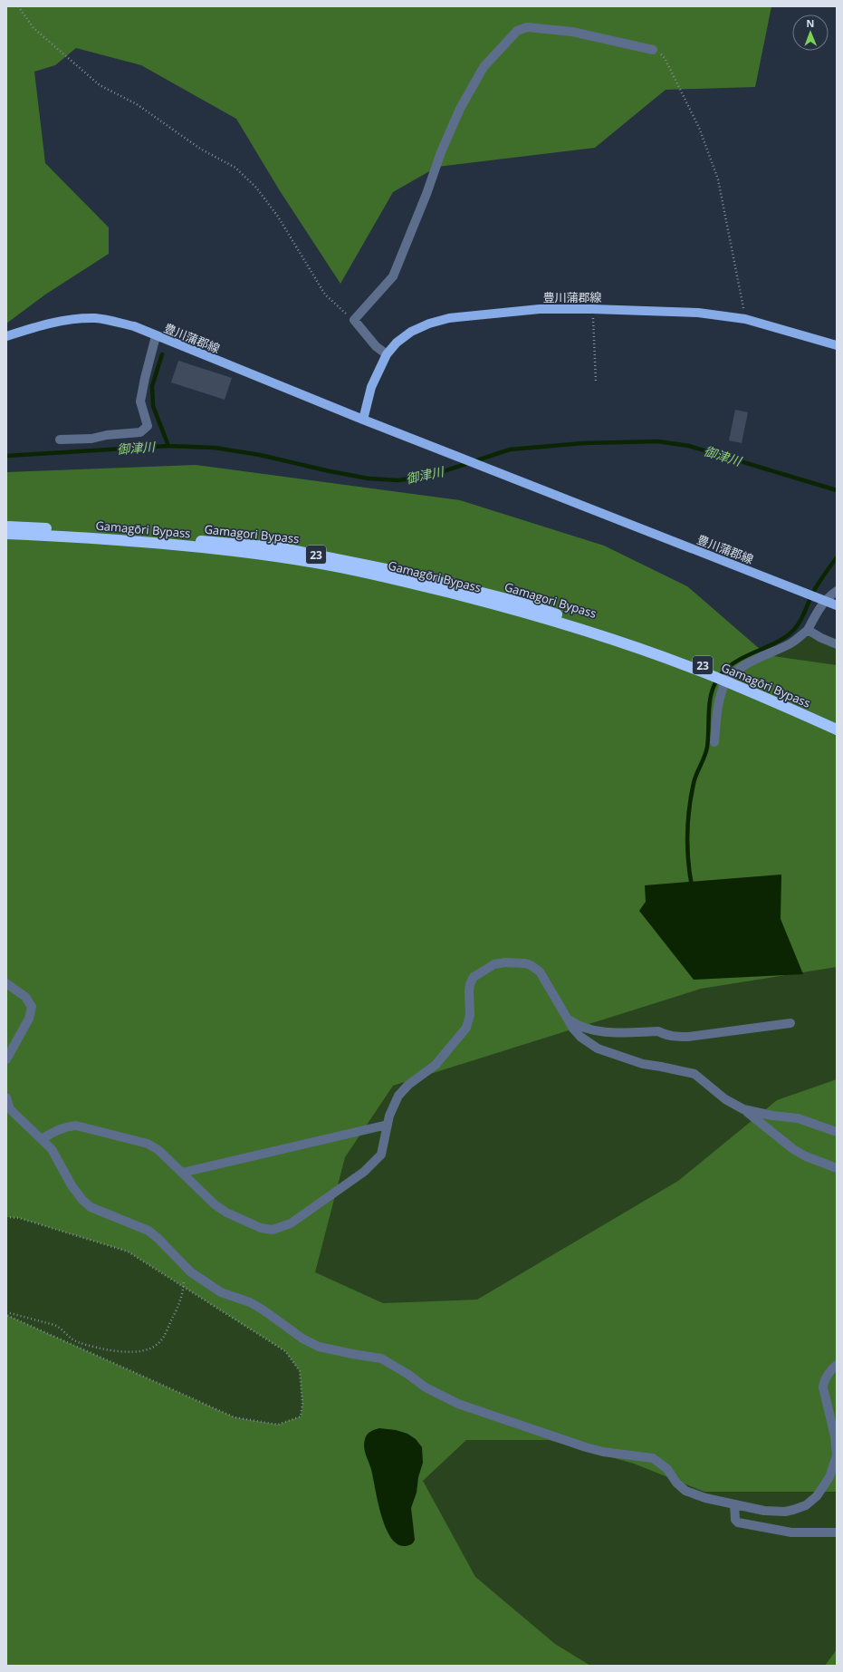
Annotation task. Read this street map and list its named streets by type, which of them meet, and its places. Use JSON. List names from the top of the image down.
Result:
{
  "streets": {
    "highway": ["Gamagōri Bypass", "Gamagori Bypass", "23"],
    "main road": ["豊川蒲郡線"]
  },
  "crossings": [
    ["Gamagōri Bypass", "Gamagori Bypass"],
    ["Gamagōri Bypass", "23"]
  ],
  "water": ["御津川"],
  "north": "top"
}
